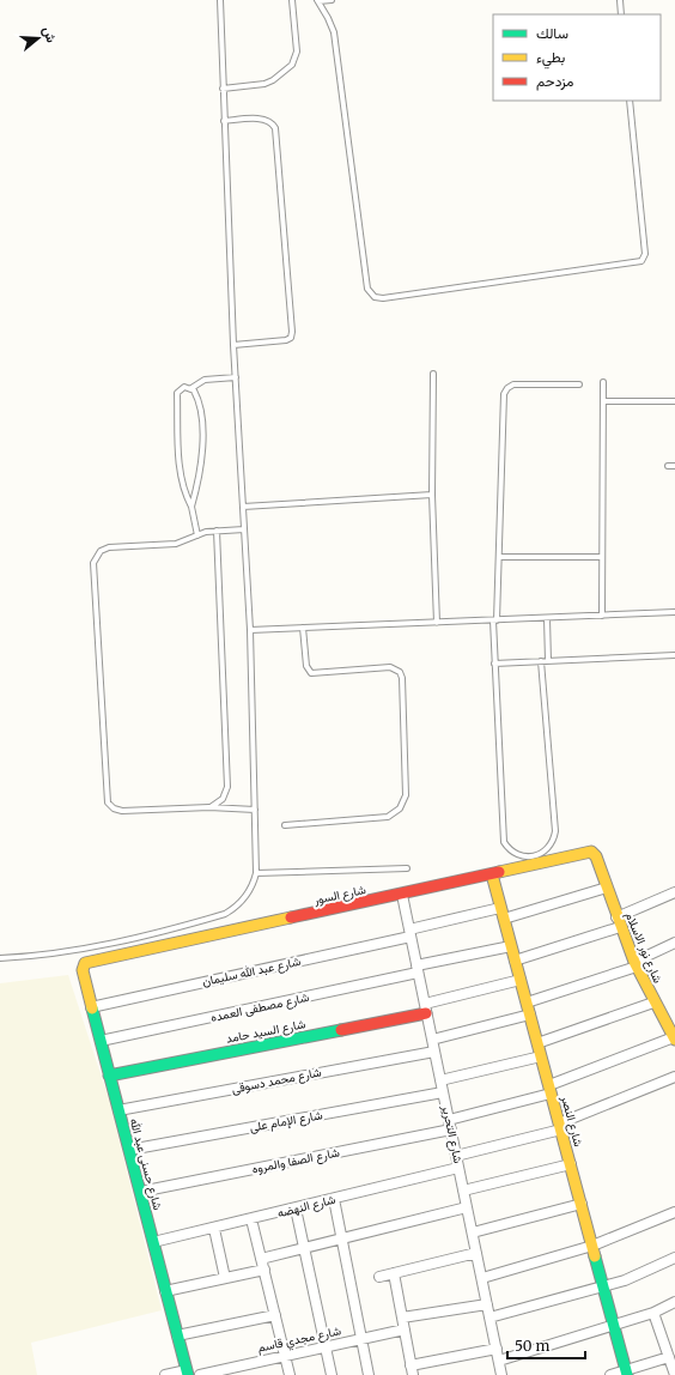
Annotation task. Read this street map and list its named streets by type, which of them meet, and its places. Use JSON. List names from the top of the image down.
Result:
{
  "streets": {
    "street": [
      "شارع السور",
      "شارع نور الاسلام",
      "شارع عبد الله سليمان",
      "شارع مصطفى العمده",
      "شارع السيد حامد",
      "شارع محمد دسوقى",
      "شارع الإمام على",
      "شارع النصر",
      "شارع التحرير",
      "شارع الصفا والمروه",
      "شارع حسنى عبد الله",
      "شارع النهضه",
      "شارع مجدي قاسم"
    ]
  },
  "crossings": [
    ["شارع السور", "شارع نور الاسلام"],
    ["شارع السور", "شارع النصر"],
    ["شارع السور", "شارع التحرير"],
    ["شارع السور", "شارع حسنى عبد الله"],
    ["شارع نور الاسلام", "شارع عبد الله سليمان"],
    ["شارع نور الاسلام", "شارع الصفا والمروه"],
    ["شارع عبد الله سليمان", "شارع النصر"],
    ["شارع عبد الله سليمان", "شارع التحرير"],
    ["شارع عبد الله سليمان", "شارع حسنى عبد الله"],
    ["شارع مصطفى العمده", "شارع النصر"],
    ["شارع مصطفى العمده", "شارع التحرير"],
    ["شارع مصطفى العمده", "شارع حسنى عبد الله"],
    ["شارع السيد حامد", "شارع التحرير"],
    ["شارع السيد حامد", "شارع حسنى عبد الله"],
    ["شارع محمد دسوقى", "شارع التحرير"],
    ["شارع محمد دسوقى", "شارع حسنى عبد الله"],
    ["شارع الإمام على", "شارع التحرير"],
    ["شارع الإمام على", "شارع حسنى عبد الله"],
    ["شارع النصر", "شارع الصفا والمروه"],
    ["شارع التحرير", "شارع الصفا والمروه"],
    ["شارع التحرير", "شارع النهضه"],
    ["شارع الصفا والمروه", "شارع حسنى عبد الله"],
    ["شارع حسنى عبد الله", "شارع النهضه"]
  ],
  "legend": ["سالك", "بطيء", "مزدحم"],
  "scale_bar": "50 m",
  "north": "right"
}
